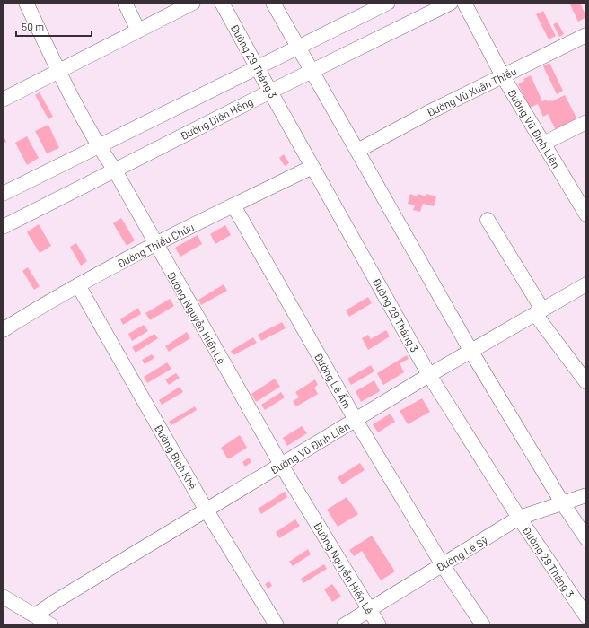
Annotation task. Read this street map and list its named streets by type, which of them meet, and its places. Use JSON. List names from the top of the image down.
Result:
{
  "streets": {
    "street": [
      "Đường 29 Tháng 3",
      "Đường Vũ Xuân Thiều",
      "Đường Diên Hồng",
      "Đường Vũ Đình Liên",
      "Đường Thiều Chửu",
      "Đường Nguyễn Hiến Lê",
      "Đường Lê Ấm",
      "Đường Bích Khê",
      "Đường Lê Sỹ"
    ]
  },
  "crossings": [
    ["Đường 29 Tháng 3", "Đường Diên Hồng"],
    ["Đường 29 Tháng 3", "Đường Vũ Đình Liên"],
    ["Đường 29 Tháng 3", "Đường Thiều Chửu"],
    ["Đường 29 Tháng 3", "Đường Lê Sỹ"],
    ["Đường Vũ Xuân Thiều", "Đường Vũ Đình Liên"],
    ["Đường Diên Hồng", "Đường Nguyễn Hiến Lê"],
    ["Đường Vũ Đình Liên", "Đường Nguyễn Hiến Lê"],
    ["Đường Vũ Đình Liên", "Đường Lê Ấm"],
    ["Đường Vũ Đình Liên", "Đường Bích Khê"],
    ["Đường Thiều Chửu", "Đường Nguyễn Hiến Lê"],
    ["Đường Thiều Chửu", "Đường Lê Ấm"],
    ["Đường Thiều Chửu", "Đường Bích Khê"],
    ["Đường Nguyễn Hiến Lê", "Đường Lê Sỹ"],
    ["Đường Lê Ấm", "Đường Lê Sỹ"]
  ],
  "scale_bar": "50 m"
}
